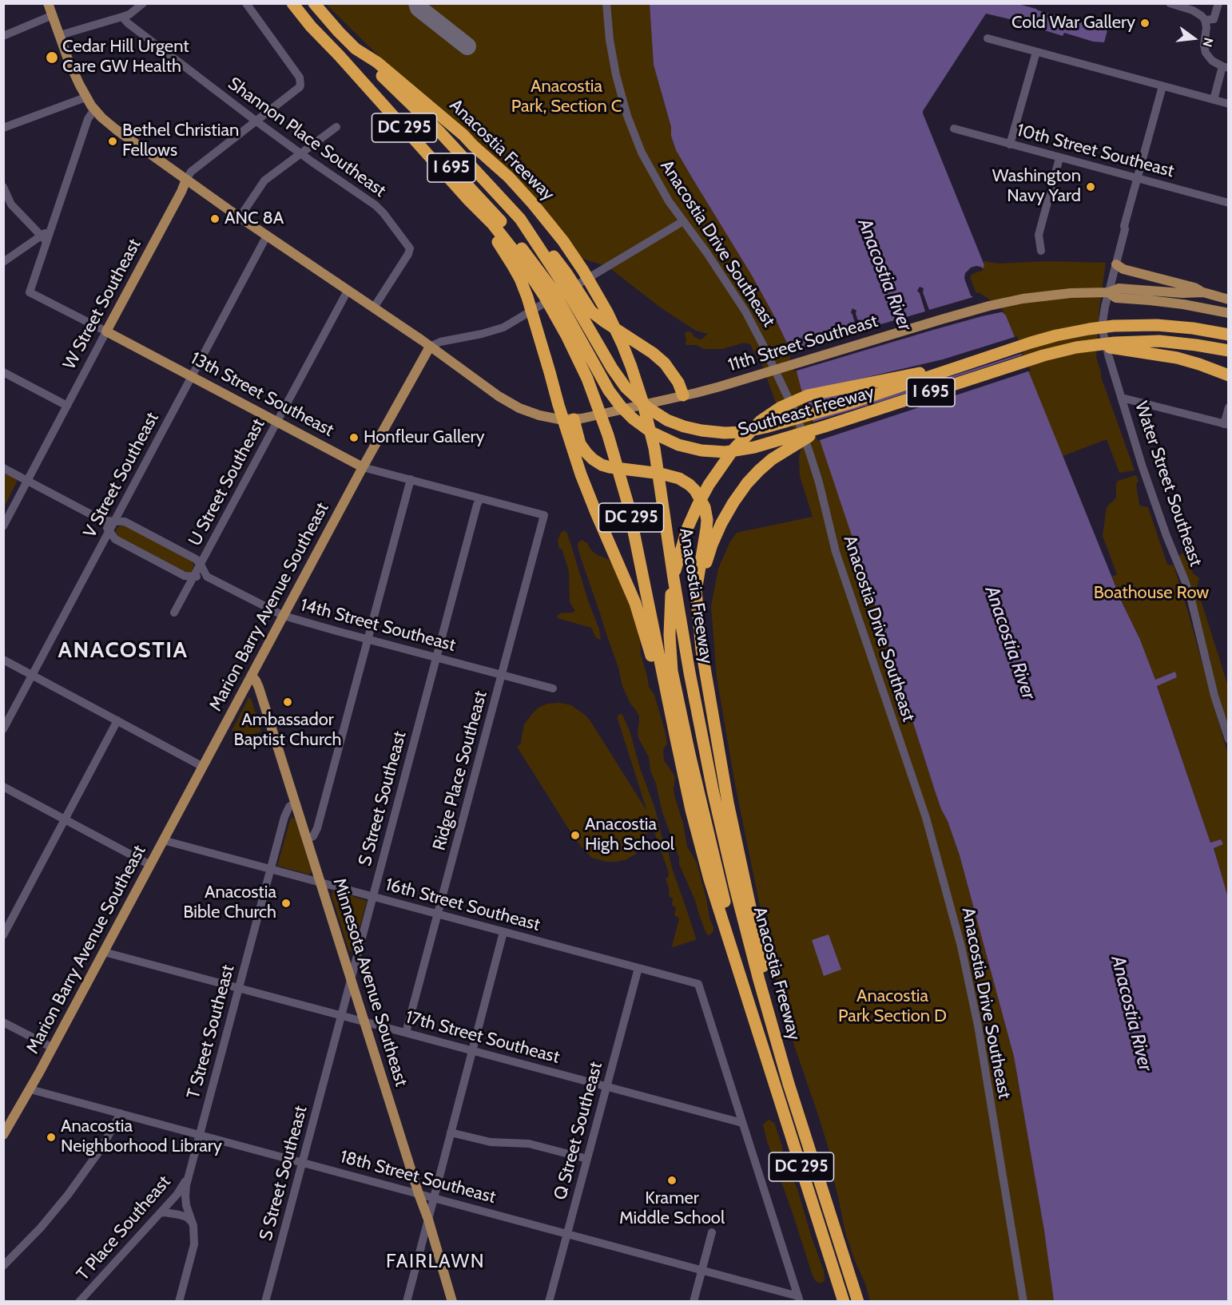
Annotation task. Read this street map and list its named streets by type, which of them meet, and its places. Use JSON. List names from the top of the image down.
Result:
{
  "streets": {
    "highway": [
      "DC 295",
      "Anacostia Freeway",
      "I 695",
      "Southeast Freeway"
    ],
    "main road": [
      "W Street Southeast",
      "11th Street Southeast",
      "13th Street Southeast",
      "Marion Barry Avenue Southeast",
      "Minnesota Avenue Southeast"
    ],
    "street": [
      "Shannon Place Southeast",
      "10th Street Southeast",
      "Anacostia Drive Southeast",
      "V Street Southeast",
      "U Street Southeast",
      "Water Street Southeast",
      "14th Street Southeast",
      "Ridge Place Southeast",
      "S Street Southeast",
      "16th Street Southeast",
      "T Street Southeast",
      "17th Street Southeast",
      "Q Street Southeast",
      "18th Street Southeast",
      "T Place Southeast"
    ]
  },
  "crossings": [
    ["Shannon Place Southeast", "W Street Southeast"],
    ["Anacostia Freeway", "I 695"],
    ["Anacostia Freeway", "Southeast Freeway"],
    ["10th Street Southeast", "Water Street Southeast"],
    ["W Street Southeast", "13th Street Southeast"],
    ["11th Street Southeast", "Water Street Southeast"],
    ["13th Street Southeast", "V Street Southeast"],
    ["13th Street Southeast", "U Street Southeast"],
    ["13th Street Southeast", "Marion Barry Avenue Southeast"],
    ["13th Street Southeast", "Ridge Place Southeast"],
    ["13th Street Southeast", "S Street Southeast"],
    ["Marion Barry Avenue Southeast", "14th Street Southeast"],
    ["Marion Barry Avenue Southeast", "16th Street Southeast"],
    ["Marion Barry Avenue Southeast", "Minnesota Avenue Southeast"],
    ["Marion Barry Avenue Southeast", "17th Street Southeast"],
    ["Marion Barry Avenue Southeast", "18th Street Southeast"],
    ["14th Street Southeast", "Ridge Place Southeast"],
    ["14th Street Southeast", "S Street Southeast"],
    ["Ridge Place Southeast", "16th Street Southeast"],
    ["Ridge Place Southeast", "17th Street Southeast"],
    ["S Street Southeast", "16th Street Southeast"],
    ["S Street Southeast", "Minnesota Avenue Southeast"],
    ["S Street Southeast", "17th Street Southeast"],
    ["S Street Southeast", "18th Street Southeast"],
    ["16th Street Southeast", "Minnesota Avenue Southeast"],
    ["16th Street Southeast", "T Street Southeast"],
    ["16th Street Southeast", "17th Street Southeast"],
    ["16th Street Southeast", "Q Street Southeast"],
    ["Minnesota Avenue Southeast", "T Street Southeast"],
    ["Minnesota Avenue Southeast", "17th Street Southeast"],
    ["Minnesota Avenue Southeast", "18th Street Southeast"],
    ["T Street Southeast", "17th Street Southeast"],
    ["T Street Southeast", "18th Street Southeast"],
    ["T Street Southeast", "T Place Southeast"],
    ["17th Street Southeast", "Q Street Southeast"],
    ["Q Street Southeast", "18th Street Southeast"]
  ],
  "districts": ["ANACOSTIA", "FAIRLAWN"],
  "water": ["Anacostia River"],
  "parks": ["Anacostia Park, Section C", "Boathouse Row", "Anacostia Park Section D"],
  "places": [
    "Cold War Gallery",
    "Cedar Hill Urgent Care GW Health",
    "Bethel Christian Fellows",
    "Washington Navy Yard",
    "ANC 8A",
    "Honfleur Gallery",
    "Ambassador Baptist Church",
    "Anacostia High School",
    "Anacostia Bible Church",
    "Anacostia Neighborhood Library",
    "Kramer Middle School"
  ],
  "north": "right"
}
